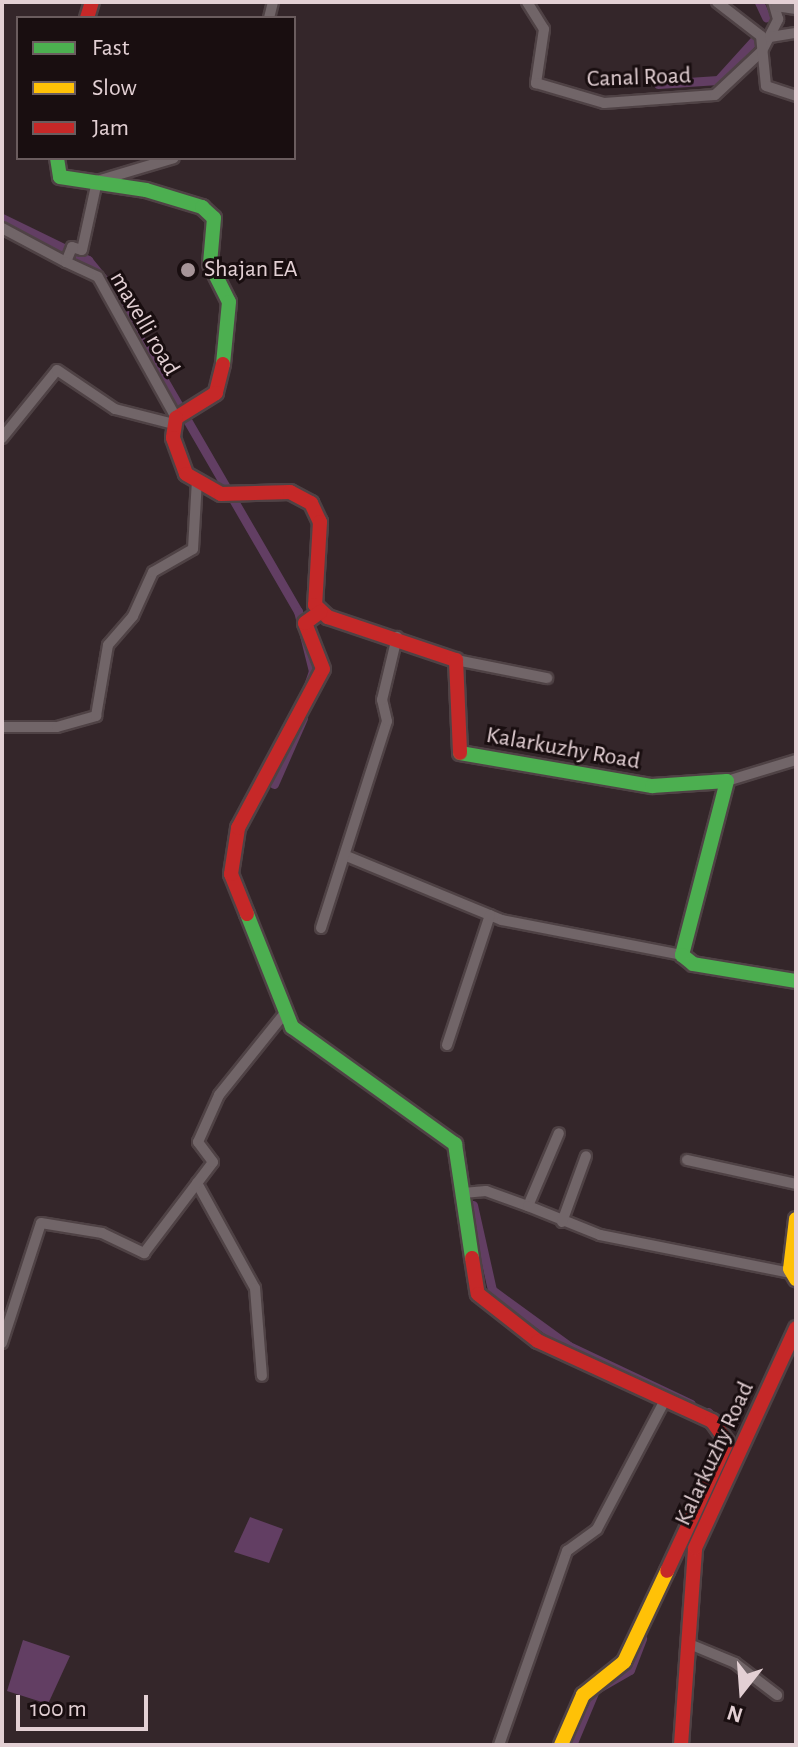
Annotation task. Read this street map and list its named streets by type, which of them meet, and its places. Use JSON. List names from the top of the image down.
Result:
{
  "streets": {
    "main road": ["Kalarkuzhy Road"],
    "street": ["Canal Road", "mavelli road"]
  },
  "places": ["Shajan EA"],
  "legend": ["Fast", "Slow", "Jam"],
  "scale_bar": "100 m",
  "north": "bottom"
}
